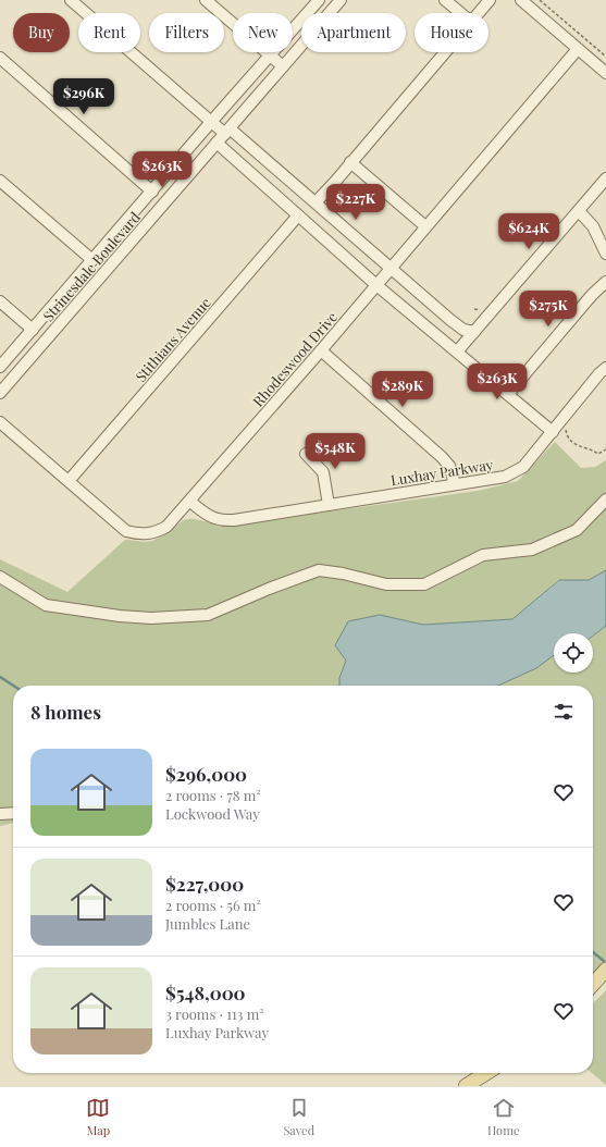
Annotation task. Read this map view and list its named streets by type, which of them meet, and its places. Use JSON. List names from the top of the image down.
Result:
{
  "streets": {
    "street": [
      "Strinesdale Boulevard",
      "Stithians Avenue",
      "Rhodeswood Drive",
      "Luxhay Parkway"
    ]
  },
  "crossings": [
    ["Stithians Avenue", "Rhodeswood Drive"],
    ["Rhodeswood Drive", "Luxhay Parkway"]
  ],
  "page": {
    "chip": [
      "Buy",
      "Rent",
      "Filters",
      "New",
      "Apartment",
      "House"
    ],
    "price": [
      "$296K",
      "$263K",
      "$227K",
      "$624K",
      "$275K",
      "$263K",
      "$289K",
      "$548K"
    ],
    "heading": "8 homes",
    "list": [
      {
        "name": "$296,000",
        "note": "2 rooms · 78 m² · Lockwood Way"
      },
      {
        "name": "$227,000",
        "note": "2 rooms · 56 m² · Jumbles Lane"
      },
      {
        "name": "$548,000",
        "note": "3 rooms · 113 m² · Luxhay Parkway"
      }
    ],
    "tabs": ["Map", "Saved", "Home"]
  }
}
